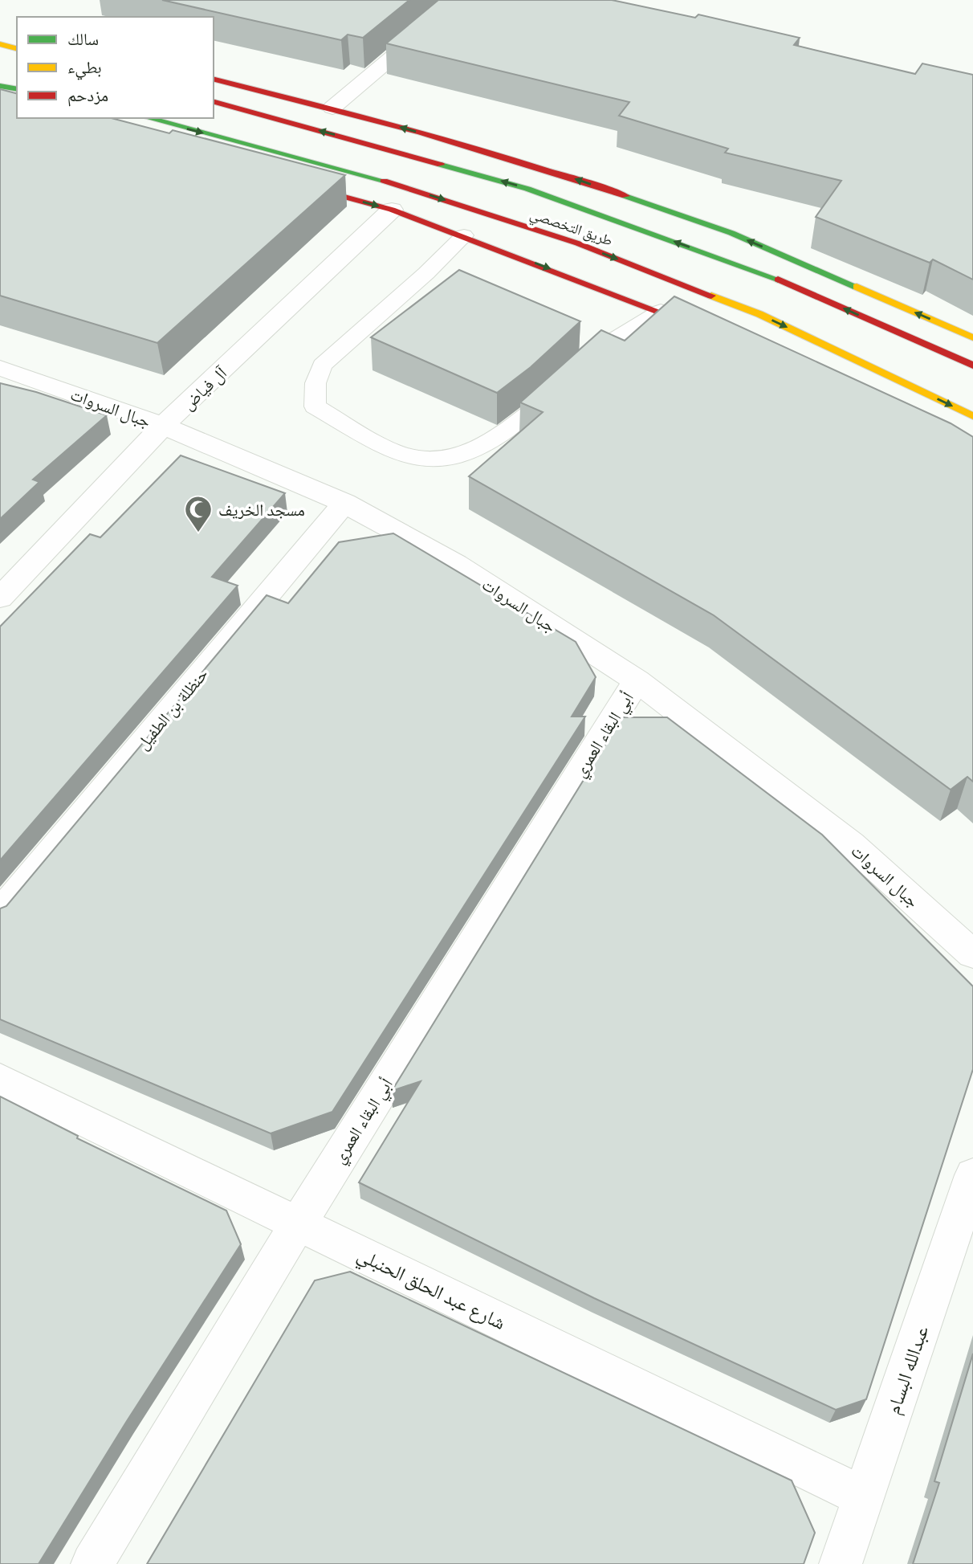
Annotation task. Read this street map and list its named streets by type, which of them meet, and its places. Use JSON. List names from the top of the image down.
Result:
{
  "streets": {
    "main road": ["طريق التخصصي"],
    "street": [
      "آل فياض",
      "جبال السروات",
      "حنظلة بن الطفيل",
      "أبي البقاء العمري",
      "شارع عبد الحلق الحنبلي",
      "عبدالله البسام"
    ]
  },
  "crossings": [
    ["آل فياض", "جبال السروات"],
    ["جبال السروات", "حنظلة بن الطفيل"],
    ["جبال السروات", "أبي البقاء العمري"],
    ["أبي البقاء العمري", "شارع عبد الحلق الحنبلي"],
    ["شارع عبد الحلق الحنبلي", "عبدالله البسام"]
  ],
  "places": {
    "mosque": ["مسجد الخريف"]
  },
  "legend": ["سالك", "بطيء", "مزدحم"]
}
